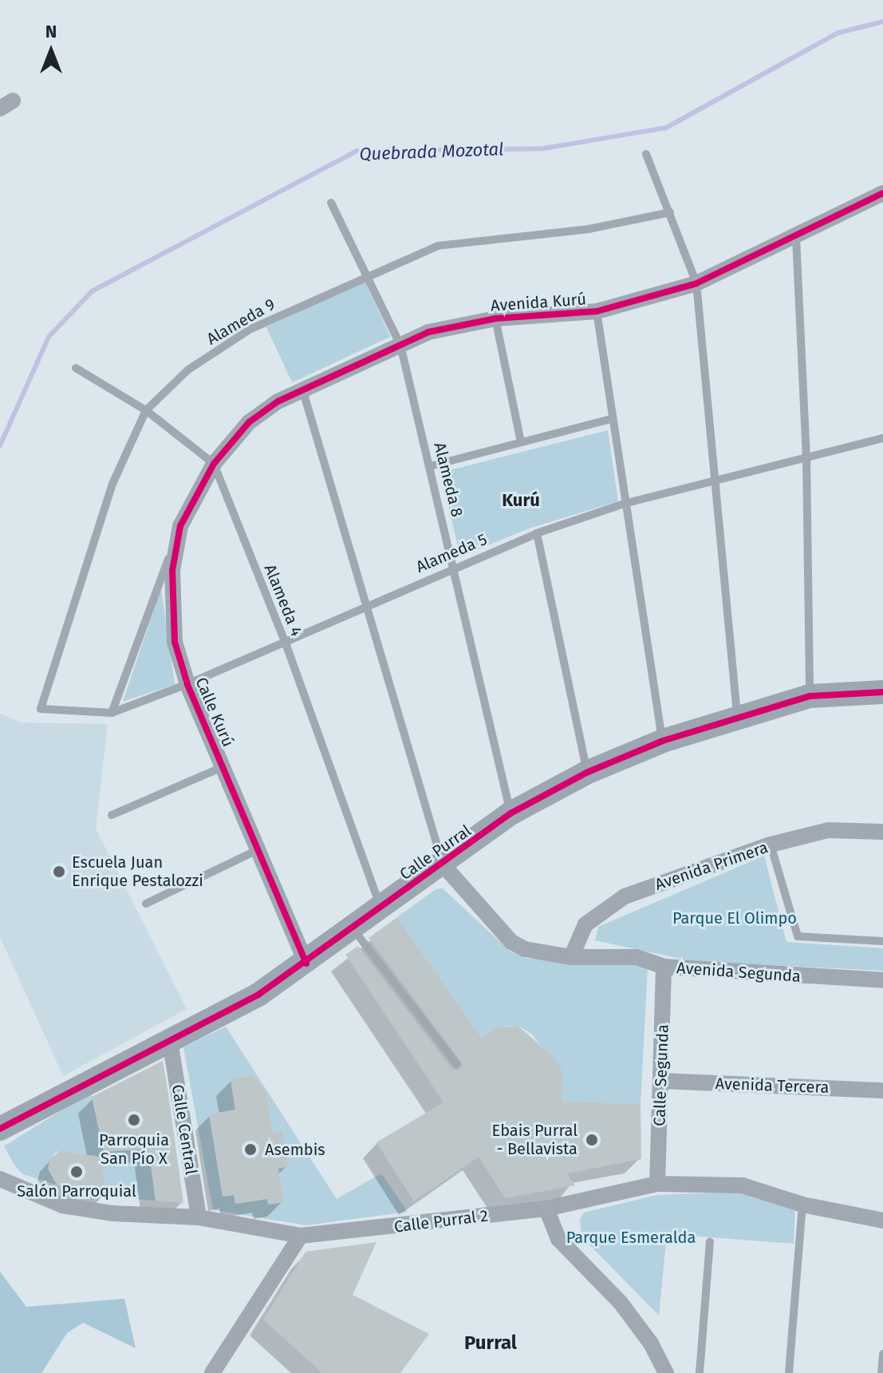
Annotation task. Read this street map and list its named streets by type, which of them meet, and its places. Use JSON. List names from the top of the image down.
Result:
{
  "streets": {
    "street": [
      "Avenida Kurú",
      "Calle Kurú",
      "Calle Purral",
      "Avenida Primera",
      "Avenida Segunda",
      "Calle Segunda",
      "Avenida Tercera",
      "Calle Central",
      "Calle Purral 2"
    ],
    "lane": [
      "Alameda 9",
      "Alameda 8",
      "Alameda 5",
      "Alameda 4"
    ]
  },
  "crossings": [
    ["Avenida Kurú", "Alameda 8"],
    ["Avenida Kurú", "Alameda 4"],
    ["Avenida Kurú", "Calle Kurú"],
    ["Alameda 9", "Alameda 8"],
    ["Alameda 9", "Alameda 5"],
    ["Alameda 9", "Alameda 4"],
    ["Alameda 8", "Alameda 5"],
    ["Alameda 8", "Calle Purral"],
    ["Alameda 5", "Alameda 4"],
    ["Alameda 5", "Calle Kurú"],
    ["Alameda 4", "Calle Kurú"],
    ["Alameda 4", "Calle Purral"],
    ["Calle Kurú", "Calle Purral"],
    ["Calle Purral", "Avenida Segunda"],
    ["Calle Purral", "Calle Central"],
    ["Avenida Primera", "Avenida Segunda"],
    ["Avenida Segunda", "Calle Segunda"],
    ["Calle Segunda", "Avenida Tercera"],
    ["Calle Segunda", "Calle Purral 2"],
    ["Calle Central", "Calle Purral 2"]
  ],
  "districts": ["Kurú", "Purral"],
  "water": ["Quebrada Mozotal"],
  "parks": ["Parque El Olimpo", "Parque Esmeralda"],
  "places": [
    "Escuela Juan Enrique Pestalozzi",
    "Parroquia San Pío X",
    "Ebais Purral - Bellavista",
    "Asembis",
    "Salón Parroquial"
  ],
  "north": "top"
}
